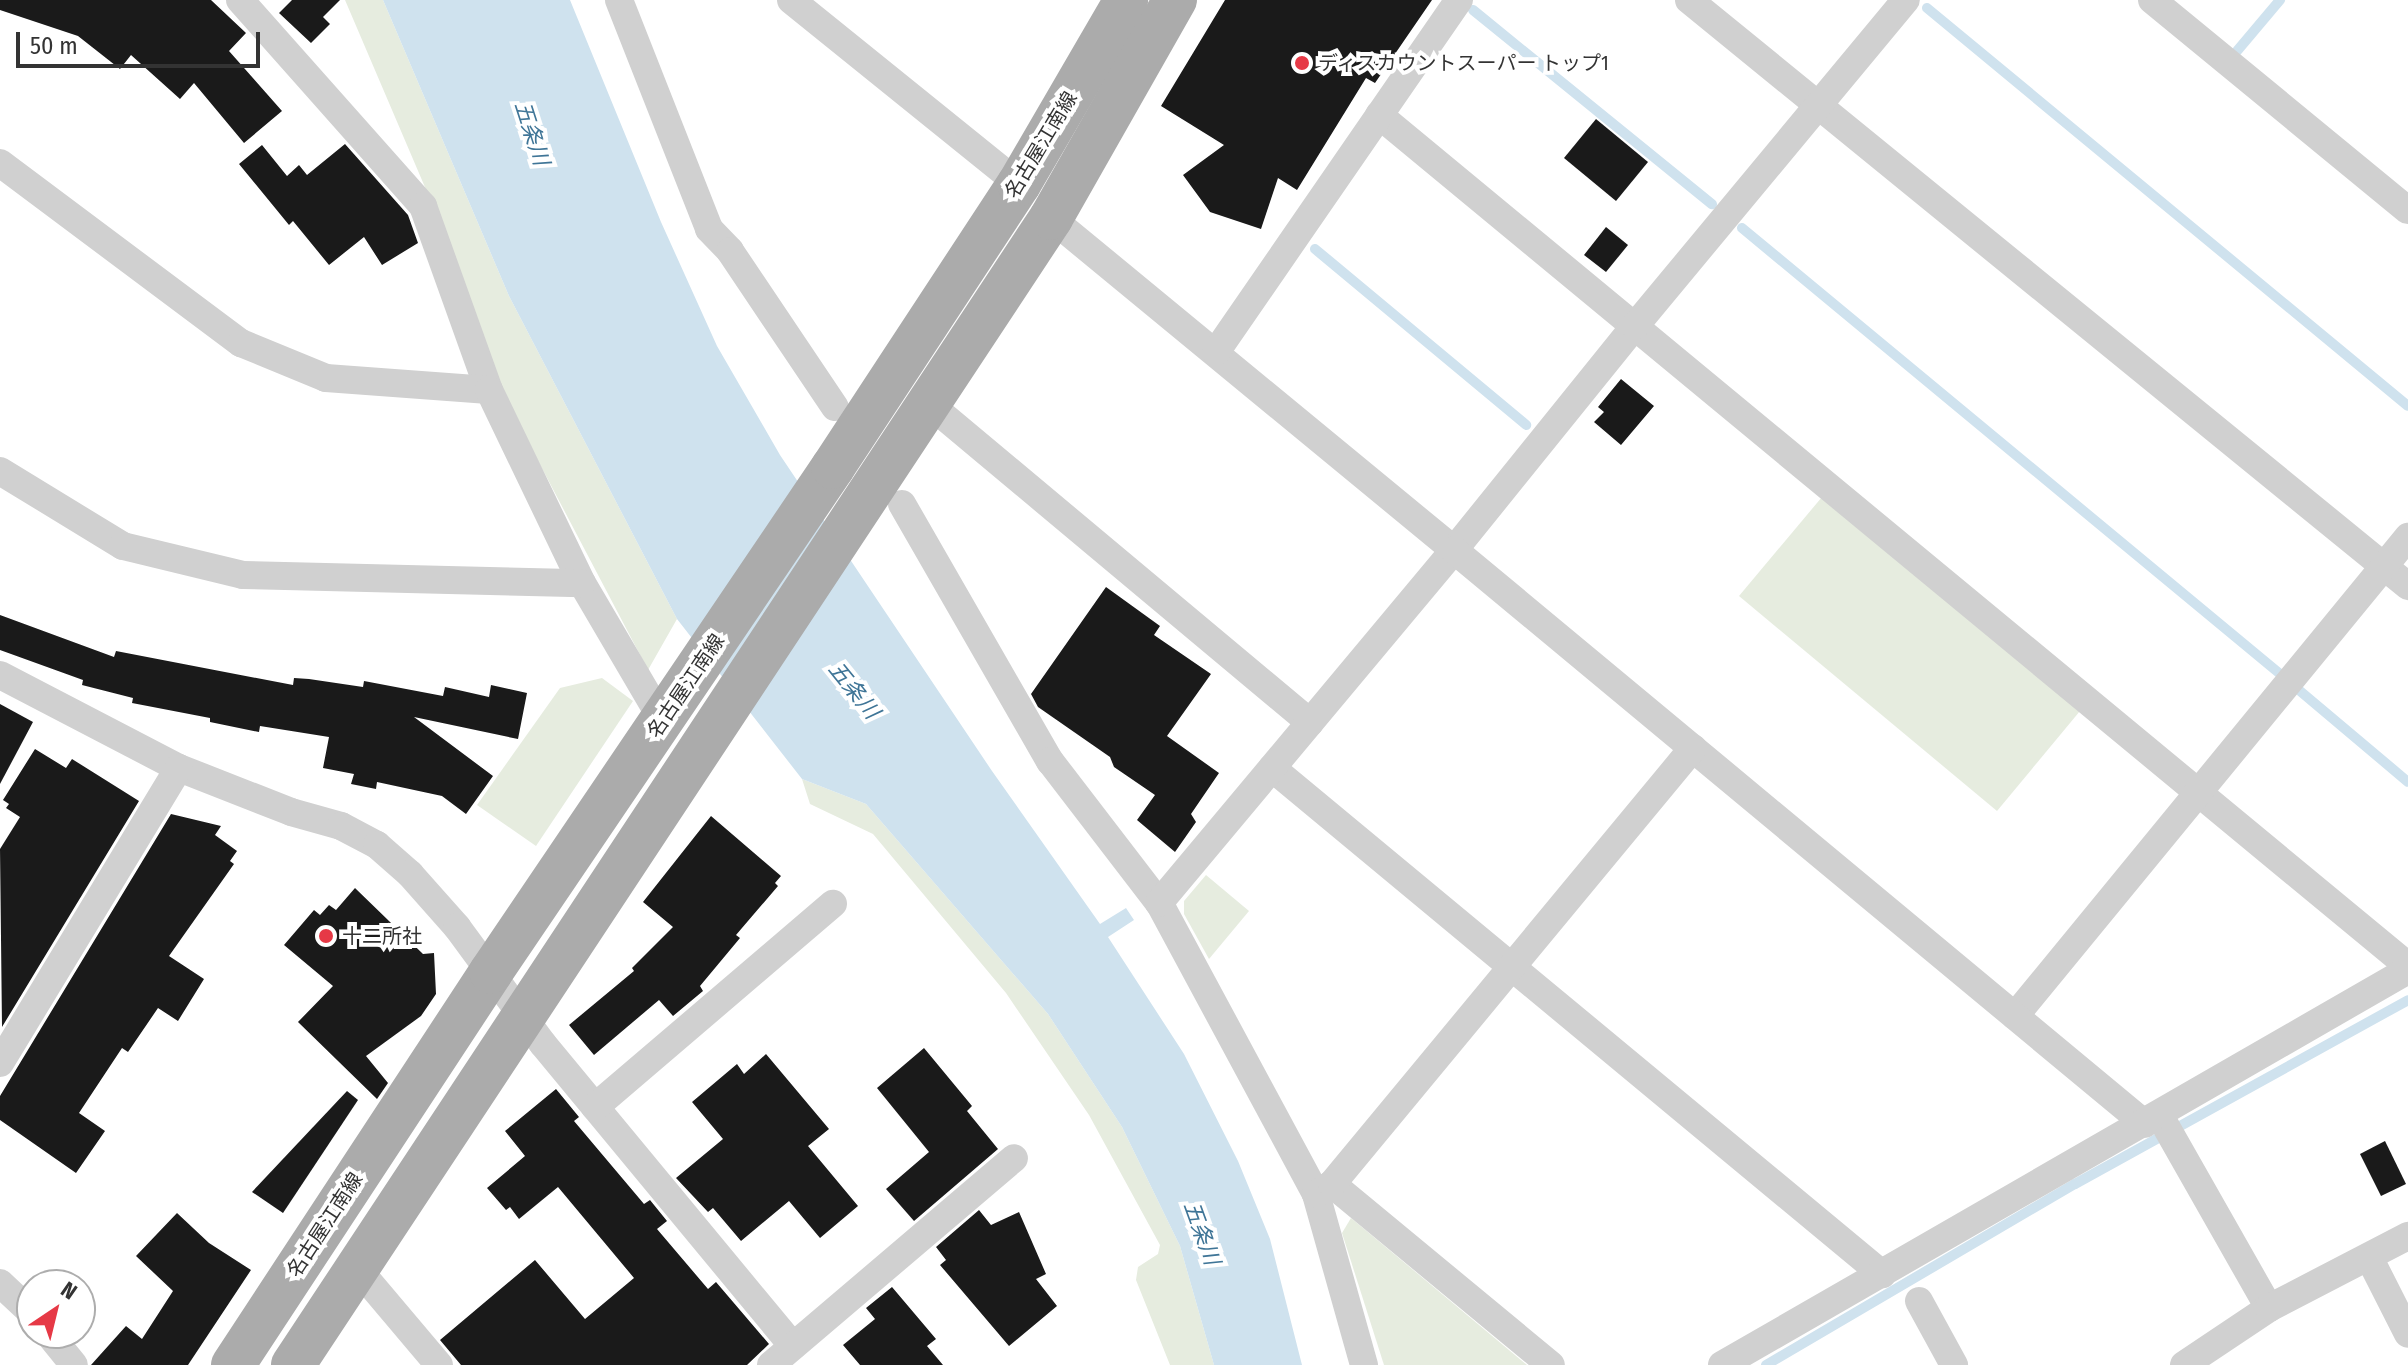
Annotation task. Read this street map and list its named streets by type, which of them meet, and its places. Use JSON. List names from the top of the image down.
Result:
{
  "streets": {
    "main road": ["名古屋江南線"]
  },
  "water": ["五条川"],
  "places": ["ディスカウントスーパー トップ1", "十二所社"],
  "scale_bar": "50 m",
  "north": "top right"
}
